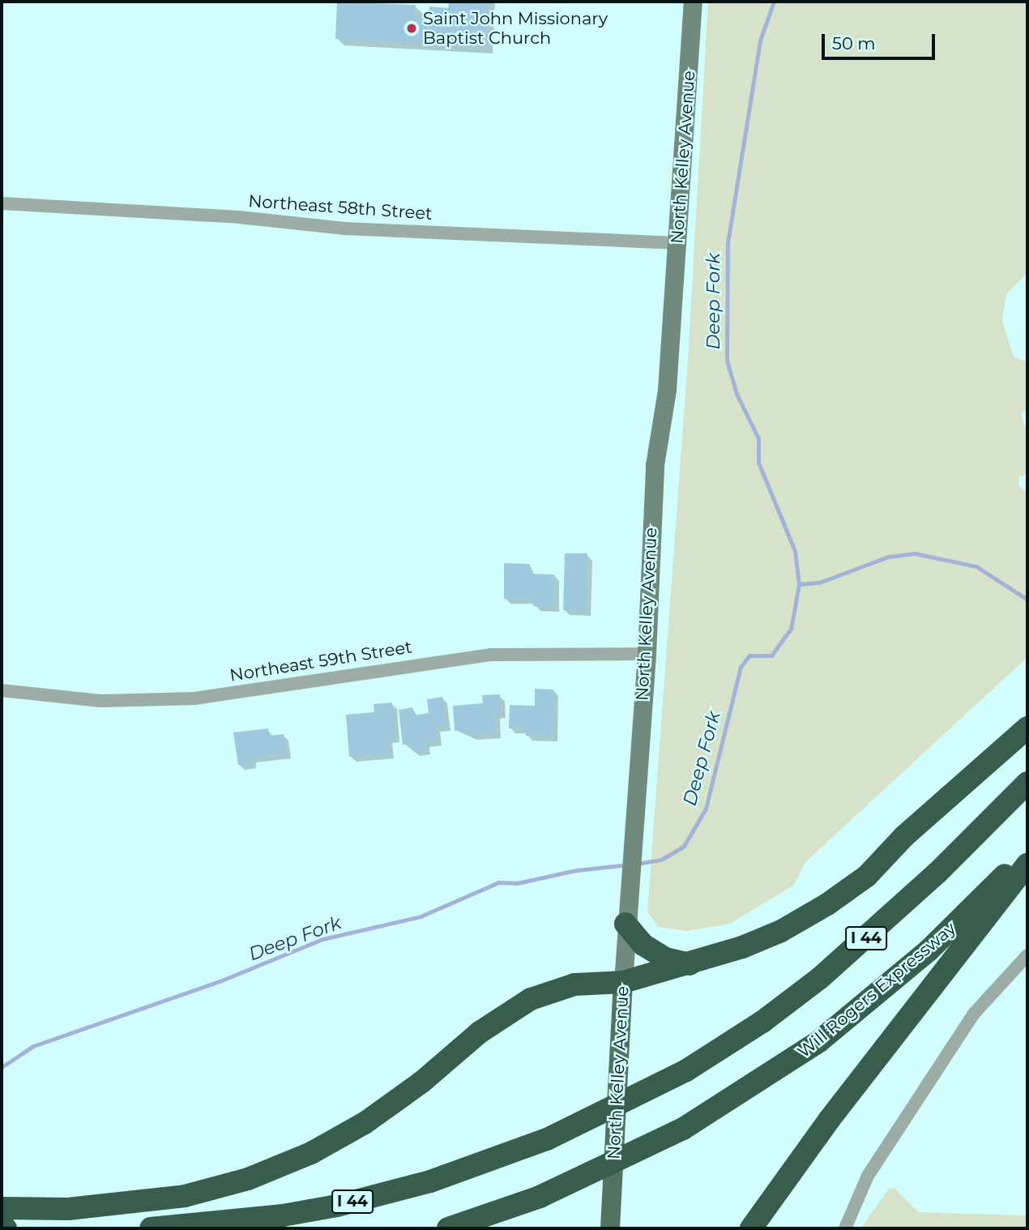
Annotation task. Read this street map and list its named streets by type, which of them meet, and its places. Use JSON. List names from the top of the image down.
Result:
{
  "streets": {
    "highway": ["I 44", "Will Rogers Expressway"],
    "main road": ["North Kelley Avenue"],
    "street": ["Northeast 58th Street", "Northeast 59th Street"]
  },
  "crossings": [
    ["North Kelley Avenue", "Northeast 58th Street"],
    ["North Kelley Avenue", "Northeast 59th Street"]
  ],
  "water": ["Deep Fork"],
  "places": ["Saint John Missionary Baptist Church"],
  "scale_bar": "50 m"
}
